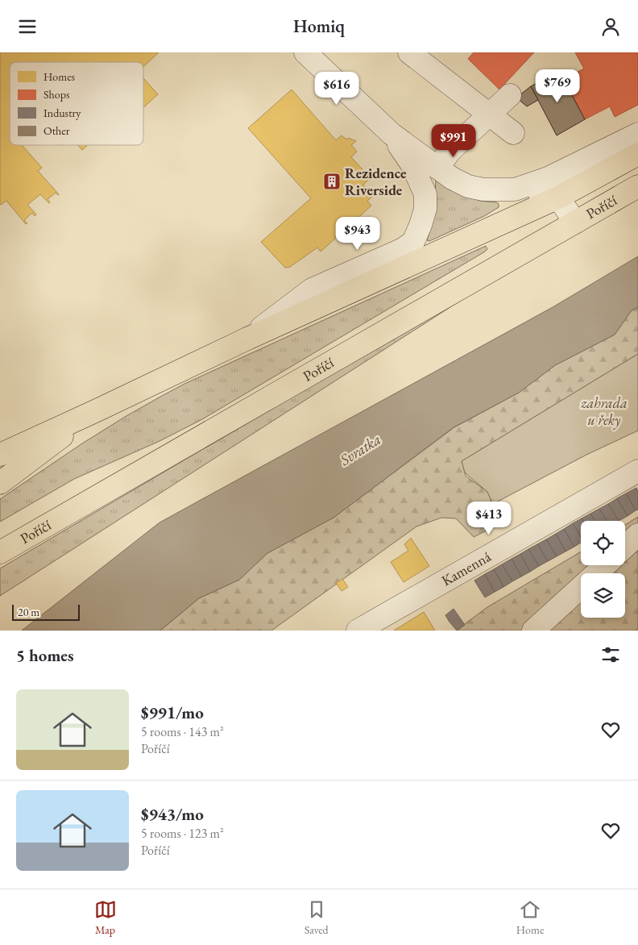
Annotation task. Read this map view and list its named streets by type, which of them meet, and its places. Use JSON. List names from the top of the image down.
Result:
{
  "streets": {
    "main road": ["Poříčí"],
    "street": ["Kamenná"]
  },
  "water": ["Svratka"],
  "parks": ["zahrada u řeky"],
  "places": {
    "building": ["Rezidence Riverside"]
  },
  "legend": [
    "Homes",
    "Shops",
    "Industry",
    "Other"
  ],
  "scale_bar": "20 m",
  "page": {
    "header": "Homiq",
    "price": [
      "$769",
      "$616",
      "$991",
      "$943",
      "$413"
    ],
    "scale": "20 m",
    "heading": "5 homes",
    "list": [
      {
        "name": "$991/mo",
        "note": "5 rooms · 143 m² · Poříčí"
      },
      {
        "name": "$943/mo",
        "note": "5 rooms · 123 m² · Poříčí"
      }
    ],
    "tabs": ["Map", "Saved", "Home"]
  }
}
